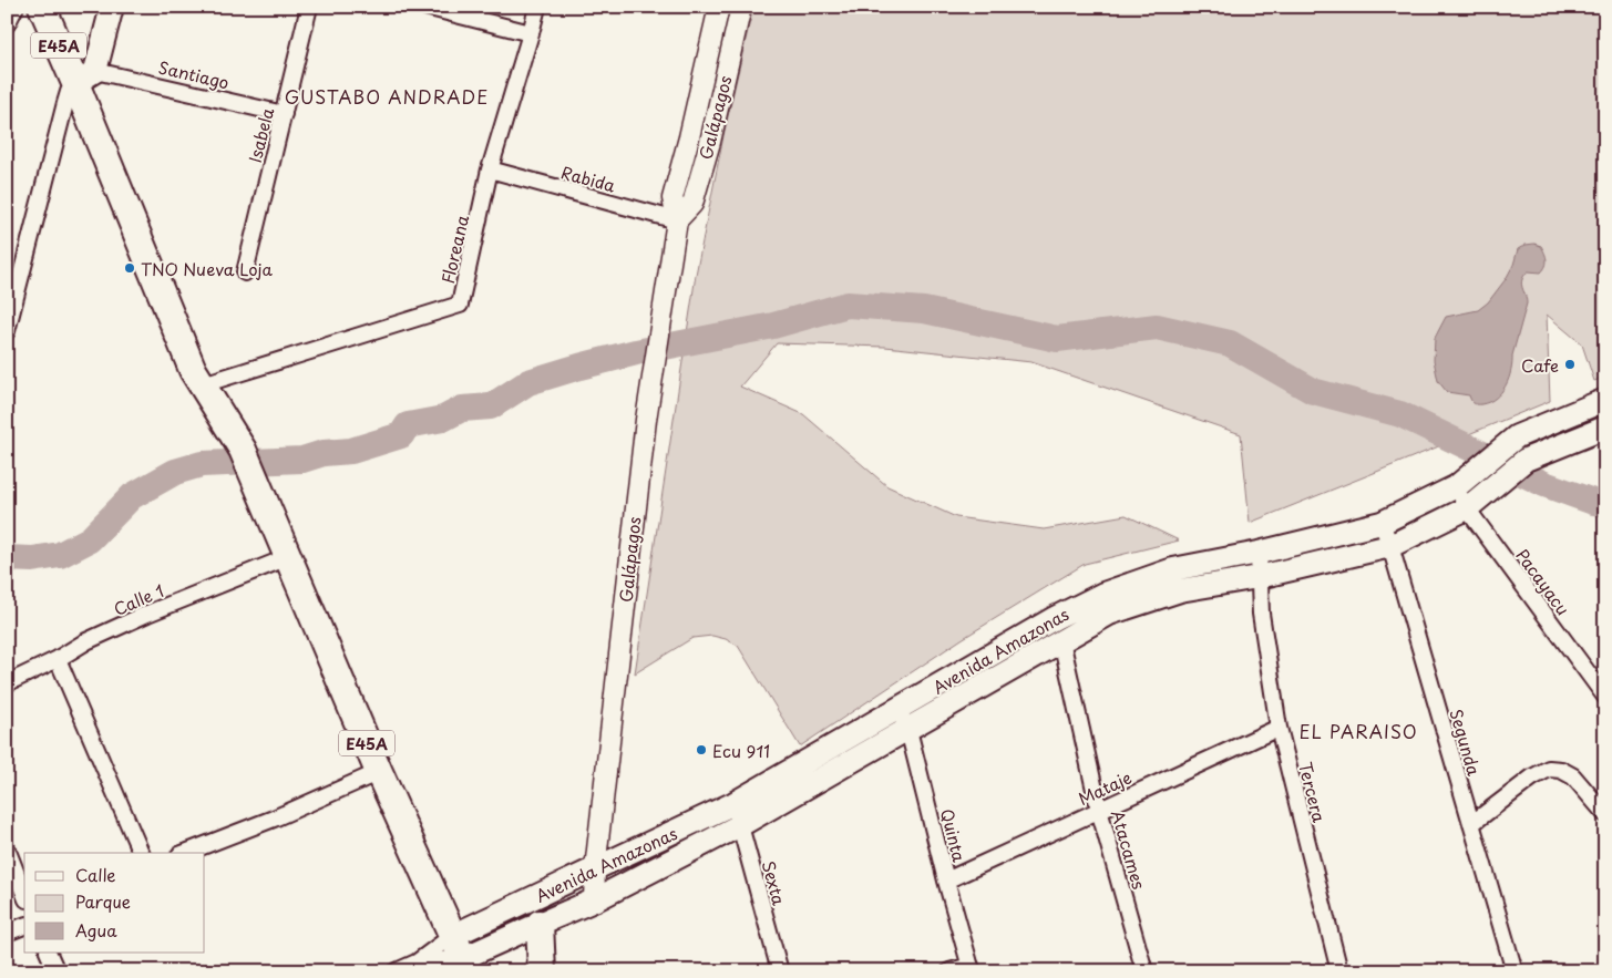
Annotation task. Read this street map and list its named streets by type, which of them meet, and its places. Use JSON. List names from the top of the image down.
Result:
{
  "streets": {
    "highway": ["E45A"],
    "main road": ["Avenida Amazonas"],
    "street": [
      "Santiago",
      "Galápagos",
      "Isabela",
      "Rabida",
      "Floreana",
      "Pacayacu",
      "Calle 1",
      "Segunda",
      "Mataje",
      "Tercera",
      "Quinta",
      "Atacames",
      "Sexta"
    ]
  },
  "crossings": [
    ["E45A", "Santiago"],
    ["E45A", "Floreana"],
    ["E45A", "Calle 1"],
    ["E45A", "Avenida Amazonas"],
    ["Santiago", "Isabela"],
    ["Galápagos", "Rabida"],
    ["Galápagos", "Avenida Amazonas"],
    ["Rabida", "Floreana"],
    ["Pacayacu", "Avenida Amazonas"],
    ["Avenida Amazonas", "Segunda"],
    ["Avenida Amazonas", "Tercera"],
    ["Avenida Amazonas", "Quinta"],
    ["Avenida Amazonas", "Atacames"],
    ["Avenida Amazonas", "Sexta"],
    ["Mataje", "Tercera"],
    ["Mataje", "Quinta"],
    ["Mataje", "Atacames"]
  ],
  "districts": ["GUSTABO ANDRADE", "EL PARAISO"],
  "places": ["TNO Nueva Loja", "Cafe", "Ecu 911"],
  "legend": ["Calle", "Parque", "Agua"]
}
